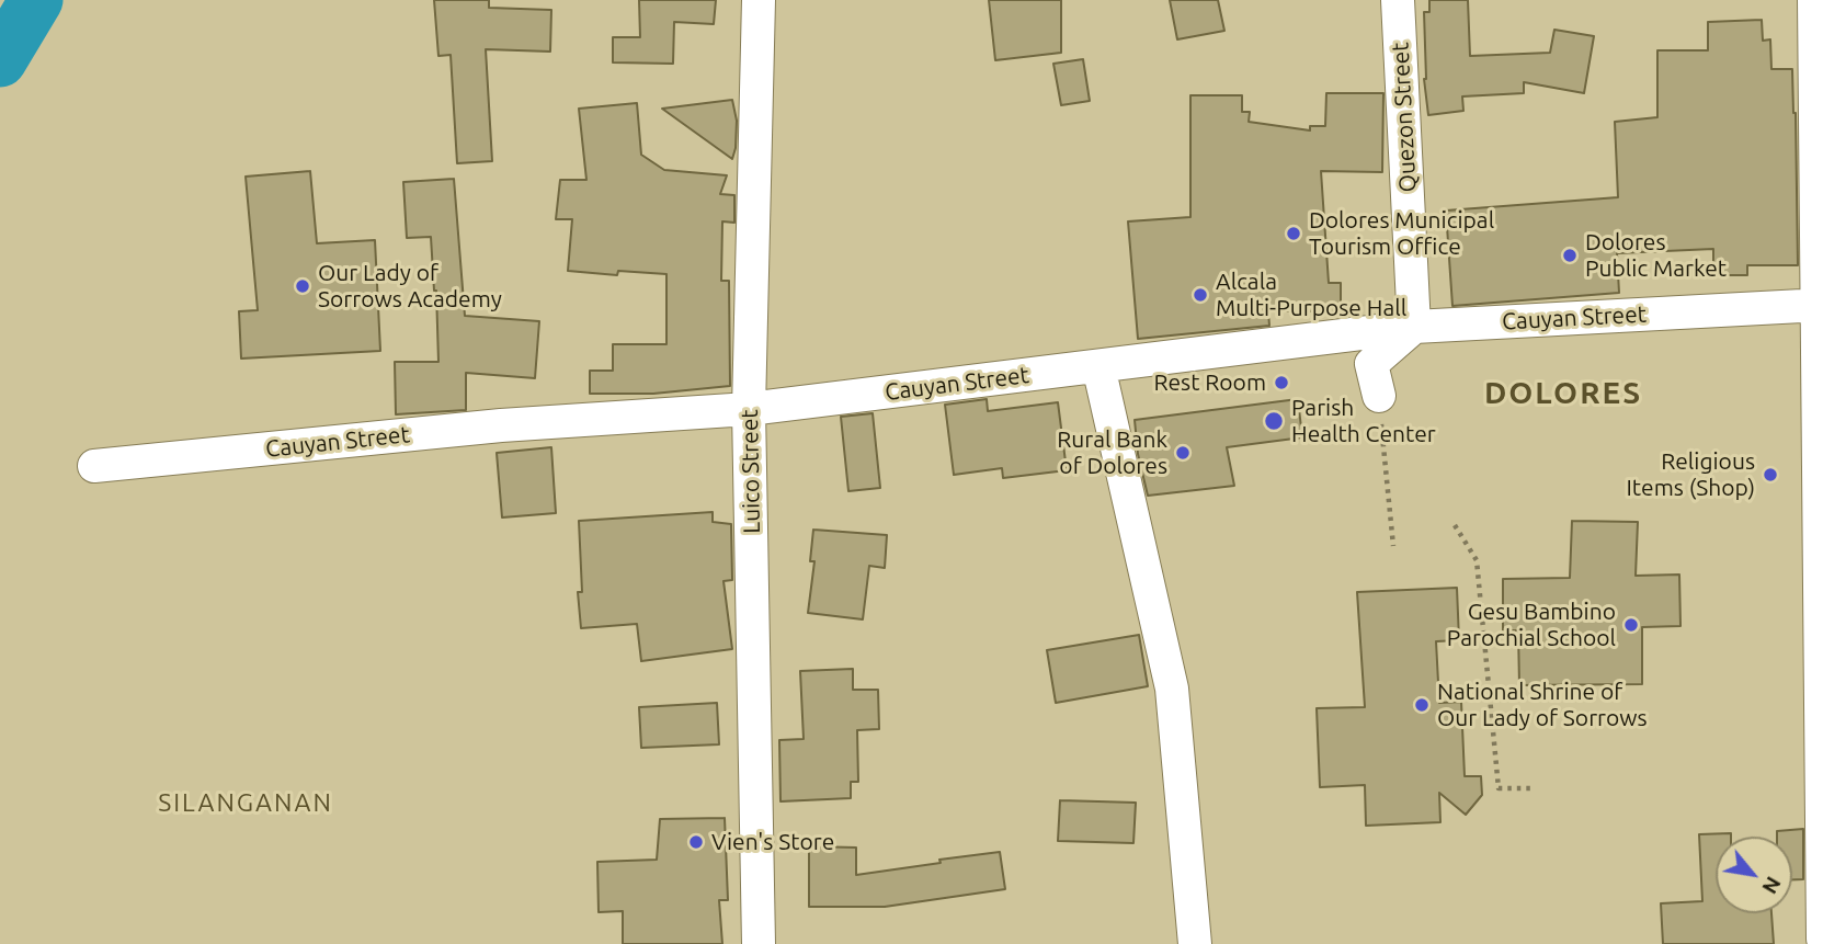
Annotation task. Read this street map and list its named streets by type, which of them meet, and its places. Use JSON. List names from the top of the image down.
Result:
{
  "streets": {
    "street": ["Quezon Street", "Cauyan Street", "Luico Street"]
  },
  "crossings": [
    ["Quezon Street", "Cauyan Street"],
    ["Cauyan Street", "Luico Street"]
  ],
  "districts": ["DOLORES", "SILANGANAN"],
  "places": [
    "Dolores Municipal Tourism Office",
    "Dolores Public Market",
    "Our Lady of Sorrows Academy",
    "Alcala Multi-Purpose Hall",
    "Rest Room",
    "Parish Health Center",
    "Rural Bank of Dolores",
    "Religious Items (Shop)",
    "Gesu Bambino Parochial School",
    "National Shrine of Our Lady of Sorrows",
    "Vien's Store"
  ],
  "north": "bottom right"
}
